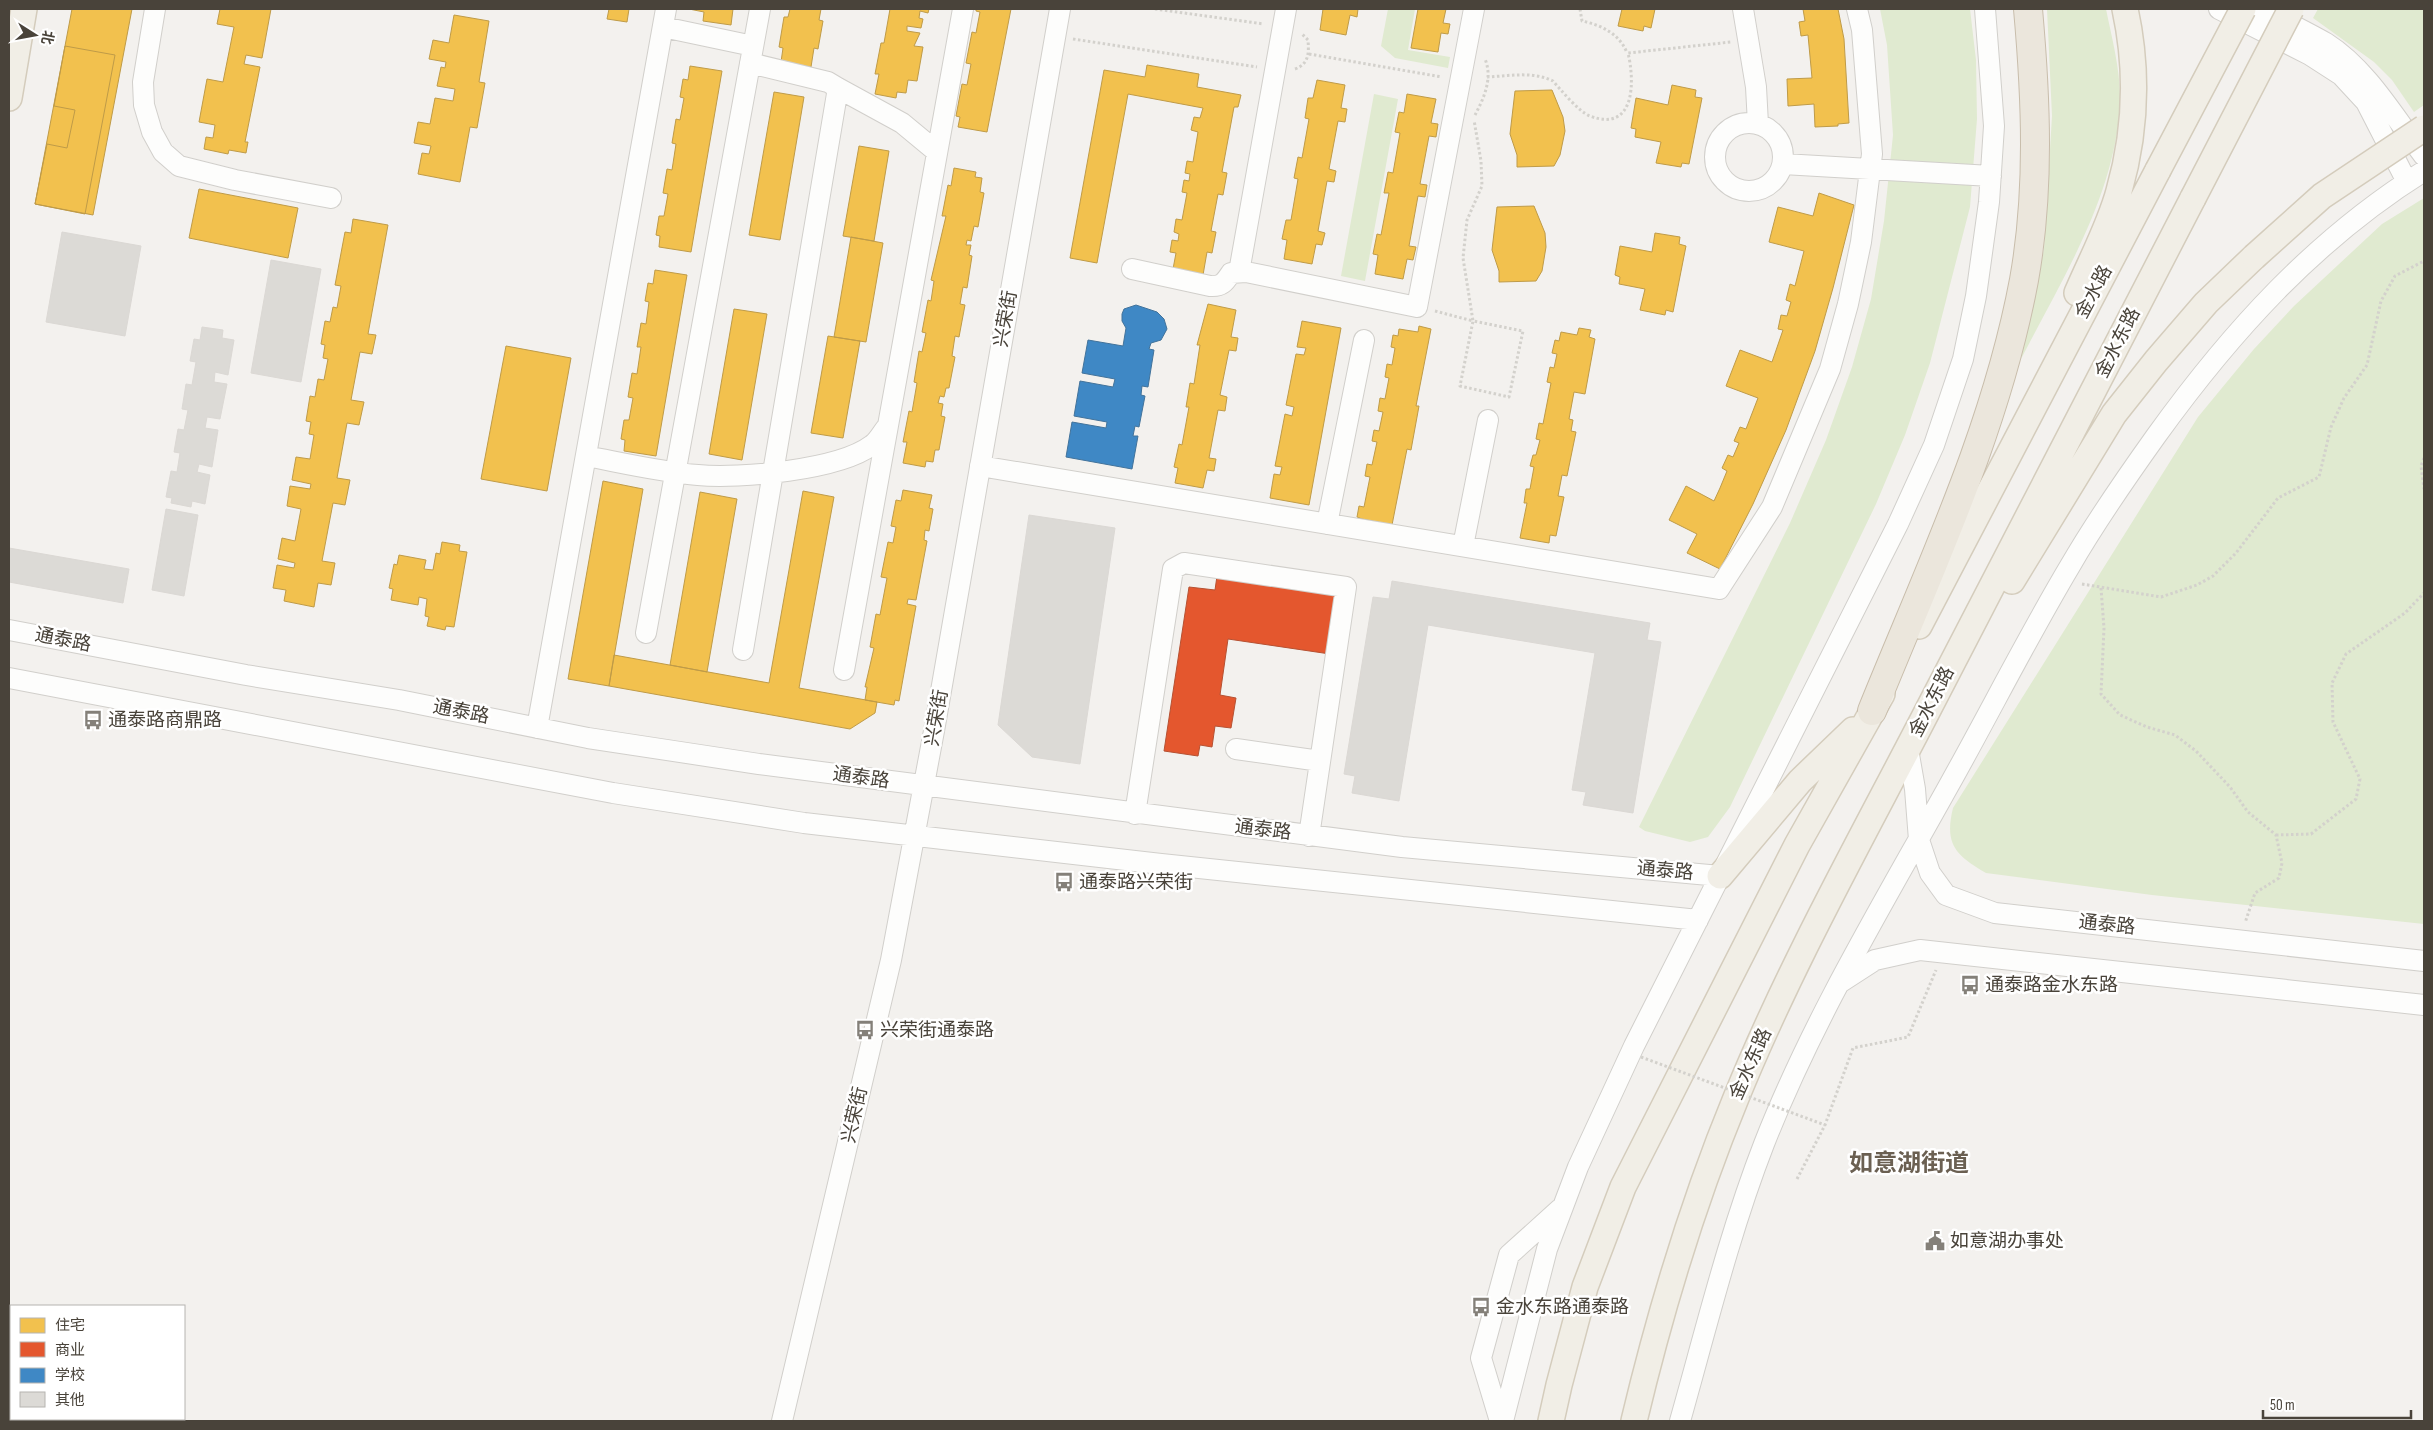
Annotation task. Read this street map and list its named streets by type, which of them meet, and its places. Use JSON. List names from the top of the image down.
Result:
{
  "streets": {
    "main road": ["金水路", "金水东路"],
    "street": ["兴荣街", "通泰路"]
  },
  "crossings": [
    ["兴荣街", "通泰路"],
    ["金水东路", "通泰路"]
  ],
  "districts": ["如意湖街道"],
  "places": {
    "bus stop": [
      "通泰路商鼎路",
      "通泰路兴荣街",
      "通泰路金水东路",
      "兴荣街通泰路",
      "金水东路通泰路"
    ],
    "public building": ["如意湖办事处"]
  },
  "legend": [
    "住宅",
    "商业",
    "学校",
    "其他"
  ],
  "scale_bar": "50 m",
  "north": "right"
}
